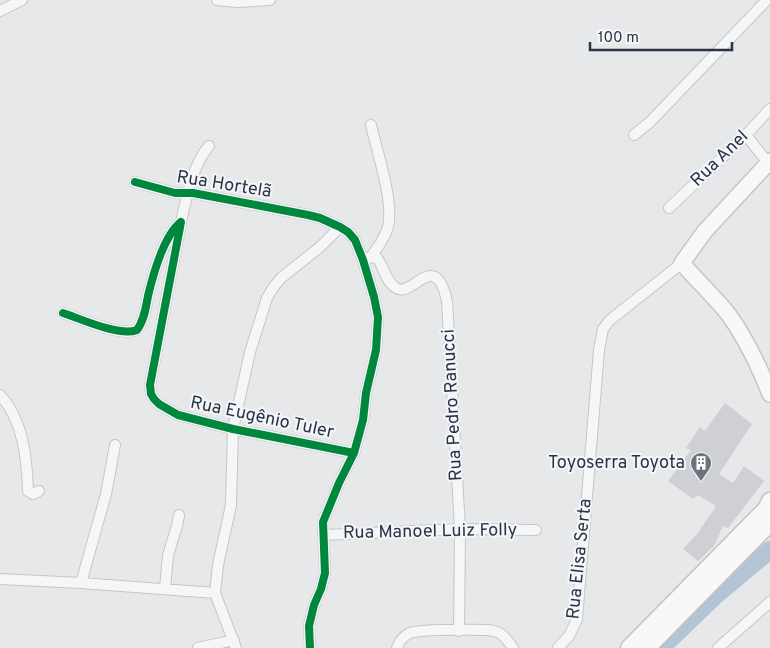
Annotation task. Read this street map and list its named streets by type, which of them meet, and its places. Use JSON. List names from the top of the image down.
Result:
{
  "streets": {
    "street": [
      "Rua Anel",
      "Rua Hortelã",
      "Rua Pedro Ranucci",
      "Rua Eugênio Tuler",
      "Rua Manoel Luiz Folly",
      "Rua Elisa Serta"
    ]
  },
  "crossings": [
    ["Rua Hortelã", "Rua Eugênio Tuler"],
    ["Rua Pedro Ranucci", "Rua Manoel Luiz Folly"]
  ],
  "places": {
    "building": ["Toyoserra Toyota"]
  },
  "scale_bar": "100 m"
}
